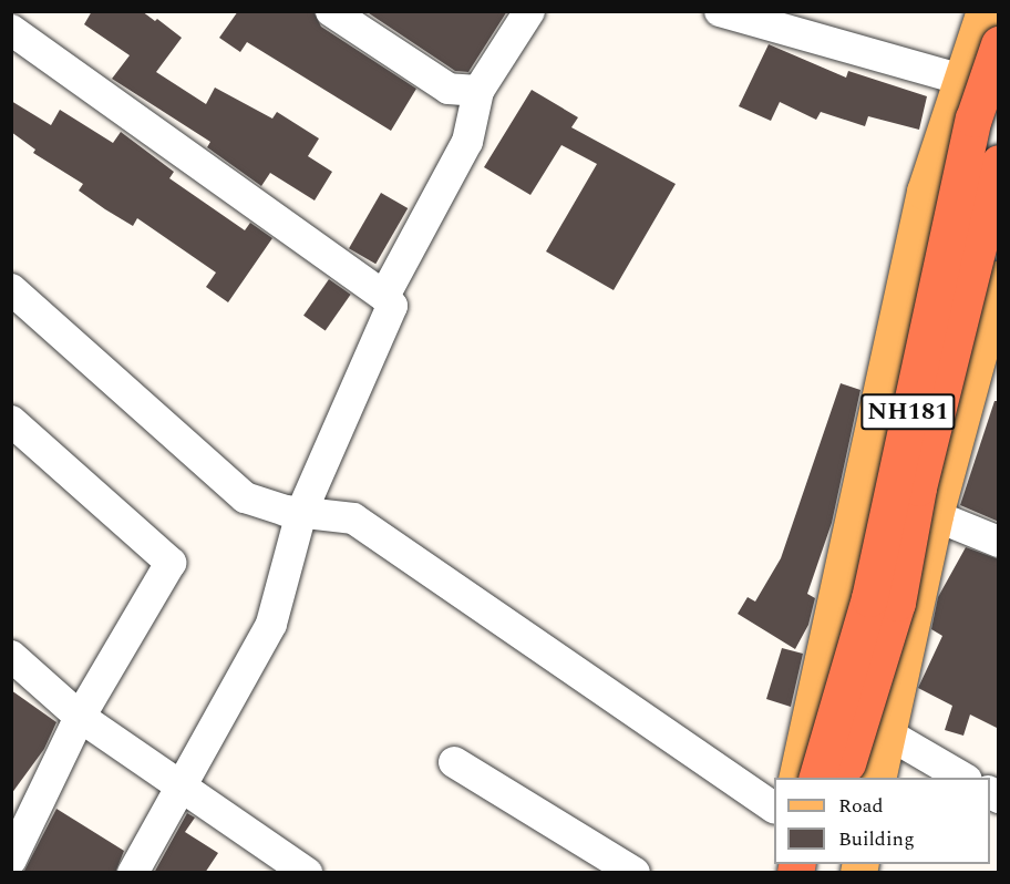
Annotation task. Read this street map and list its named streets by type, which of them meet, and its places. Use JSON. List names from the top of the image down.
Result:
{
  "streets": {
    "highway": ["NH181"]
  },
  "legend": ["Road", "Building"]
}
